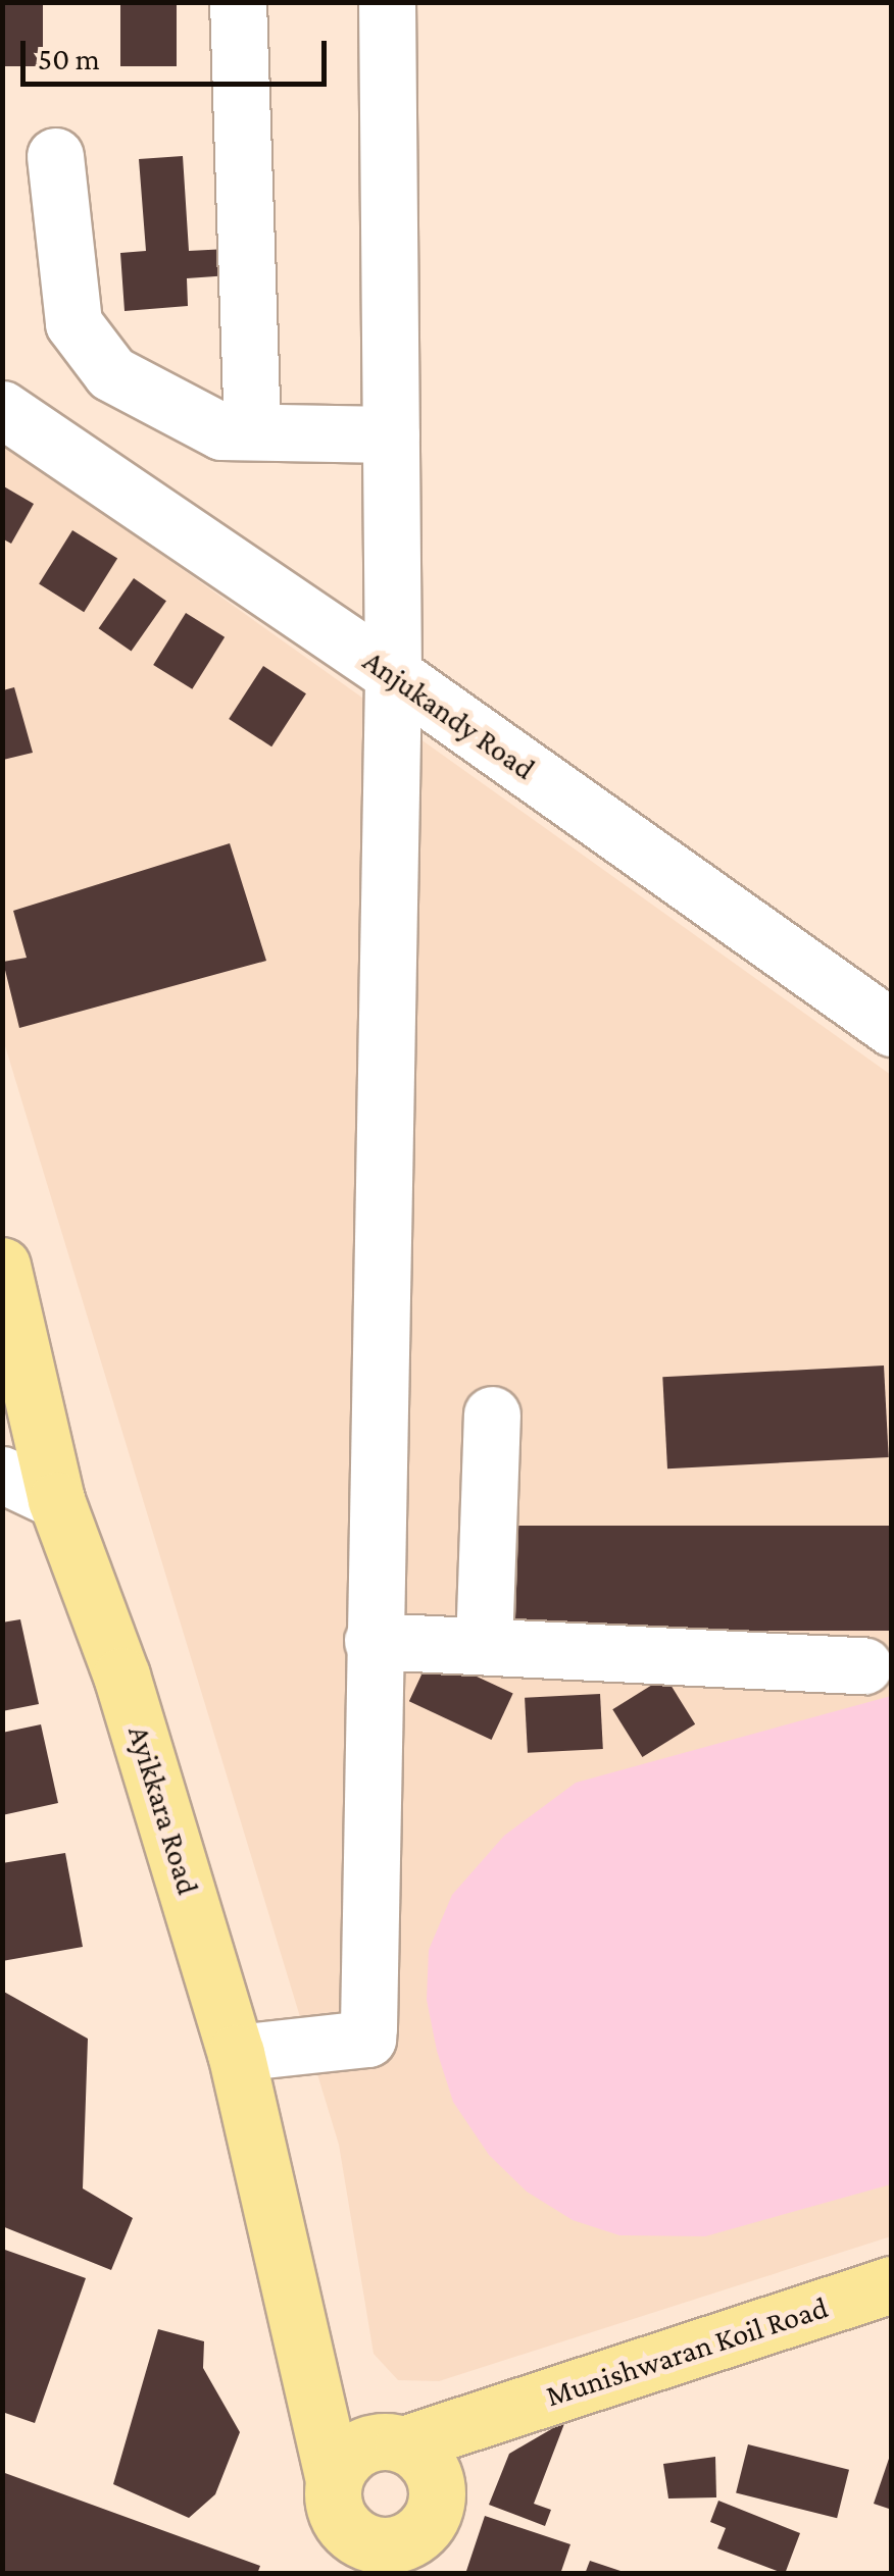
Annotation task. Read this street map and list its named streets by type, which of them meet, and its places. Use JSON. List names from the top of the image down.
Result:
{
  "streets": {
    "main road": ["Ayikkara Road", "Munishwaran Koil Road"],
    "street": ["Anjukandy Road"]
  },
  "crossings": [
    ["Ayikkara Road", "Munishwaran Koil Road"]
  ],
  "scale_bar": "50 m"
}
